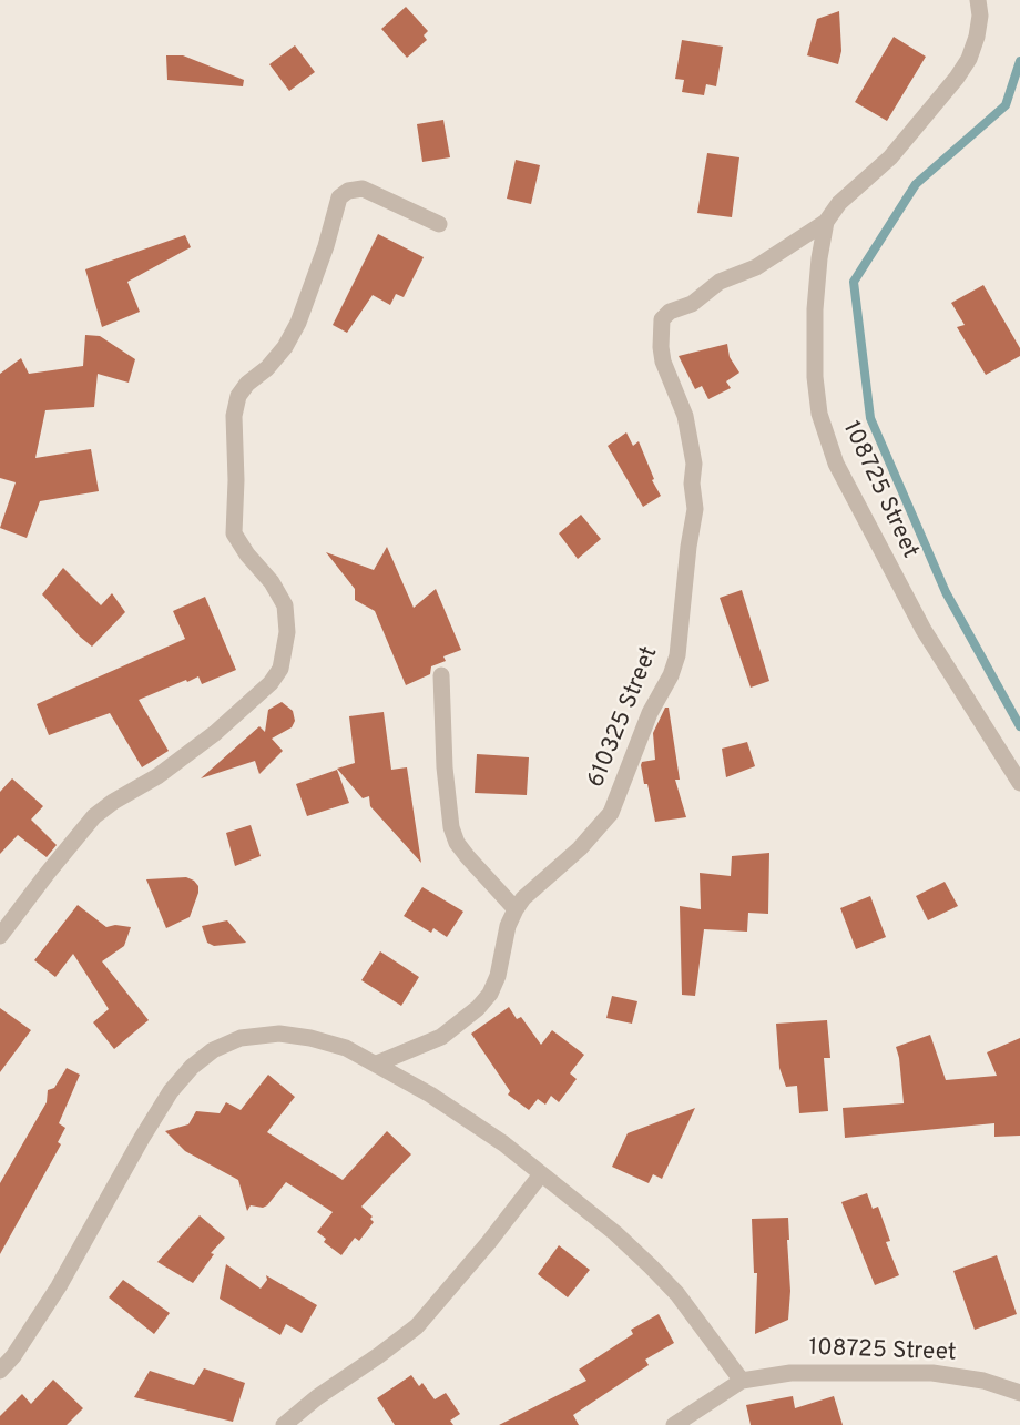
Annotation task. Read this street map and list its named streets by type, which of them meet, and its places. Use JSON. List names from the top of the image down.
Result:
{
  "streets": {
    "street": ["108725 Street", "610325 Street"]
  },
  "crossings": [
    ["108725 Street", "610325 Street"]
  ]
}
